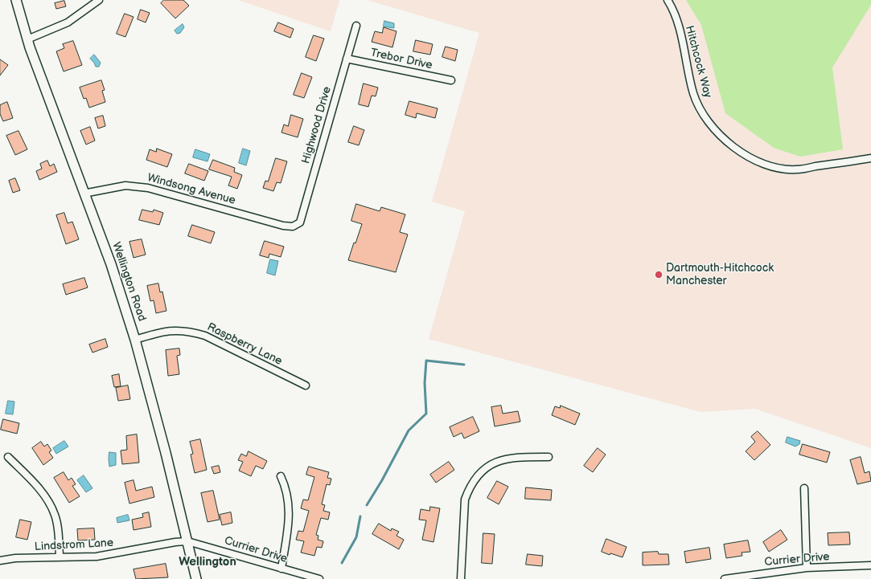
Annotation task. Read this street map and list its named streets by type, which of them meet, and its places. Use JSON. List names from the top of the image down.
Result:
{
  "streets": {
    "main road": ["Wellington Road"],
    "street": [
      "Trebor Drive",
      "Hitchcock Way",
      "Highwood Drive",
      "Windsong Avenue",
      "Raspberry Lane",
      "Lindstrom Lane",
      "Currier Drive"
    ]
  },
  "crossings": [
    ["Trebor Drive", "Highwood Drive"],
    ["Highwood Drive", "Windsong Avenue"],
    ["Windsong Avenue", "Wellington Road"],
    ["Wellington Road", "Raspberry Lane"],
    ["Wellington Road", "Lindstrom Lane"],
    ["Wellington Road", "Currier Drive"],
    ["Lindstrom Lane", "Currier Drive"]
  ],
  "districts": ["Wellington"],
  "places": ["Dartmouth-Hitchcock Manchester"]
}
